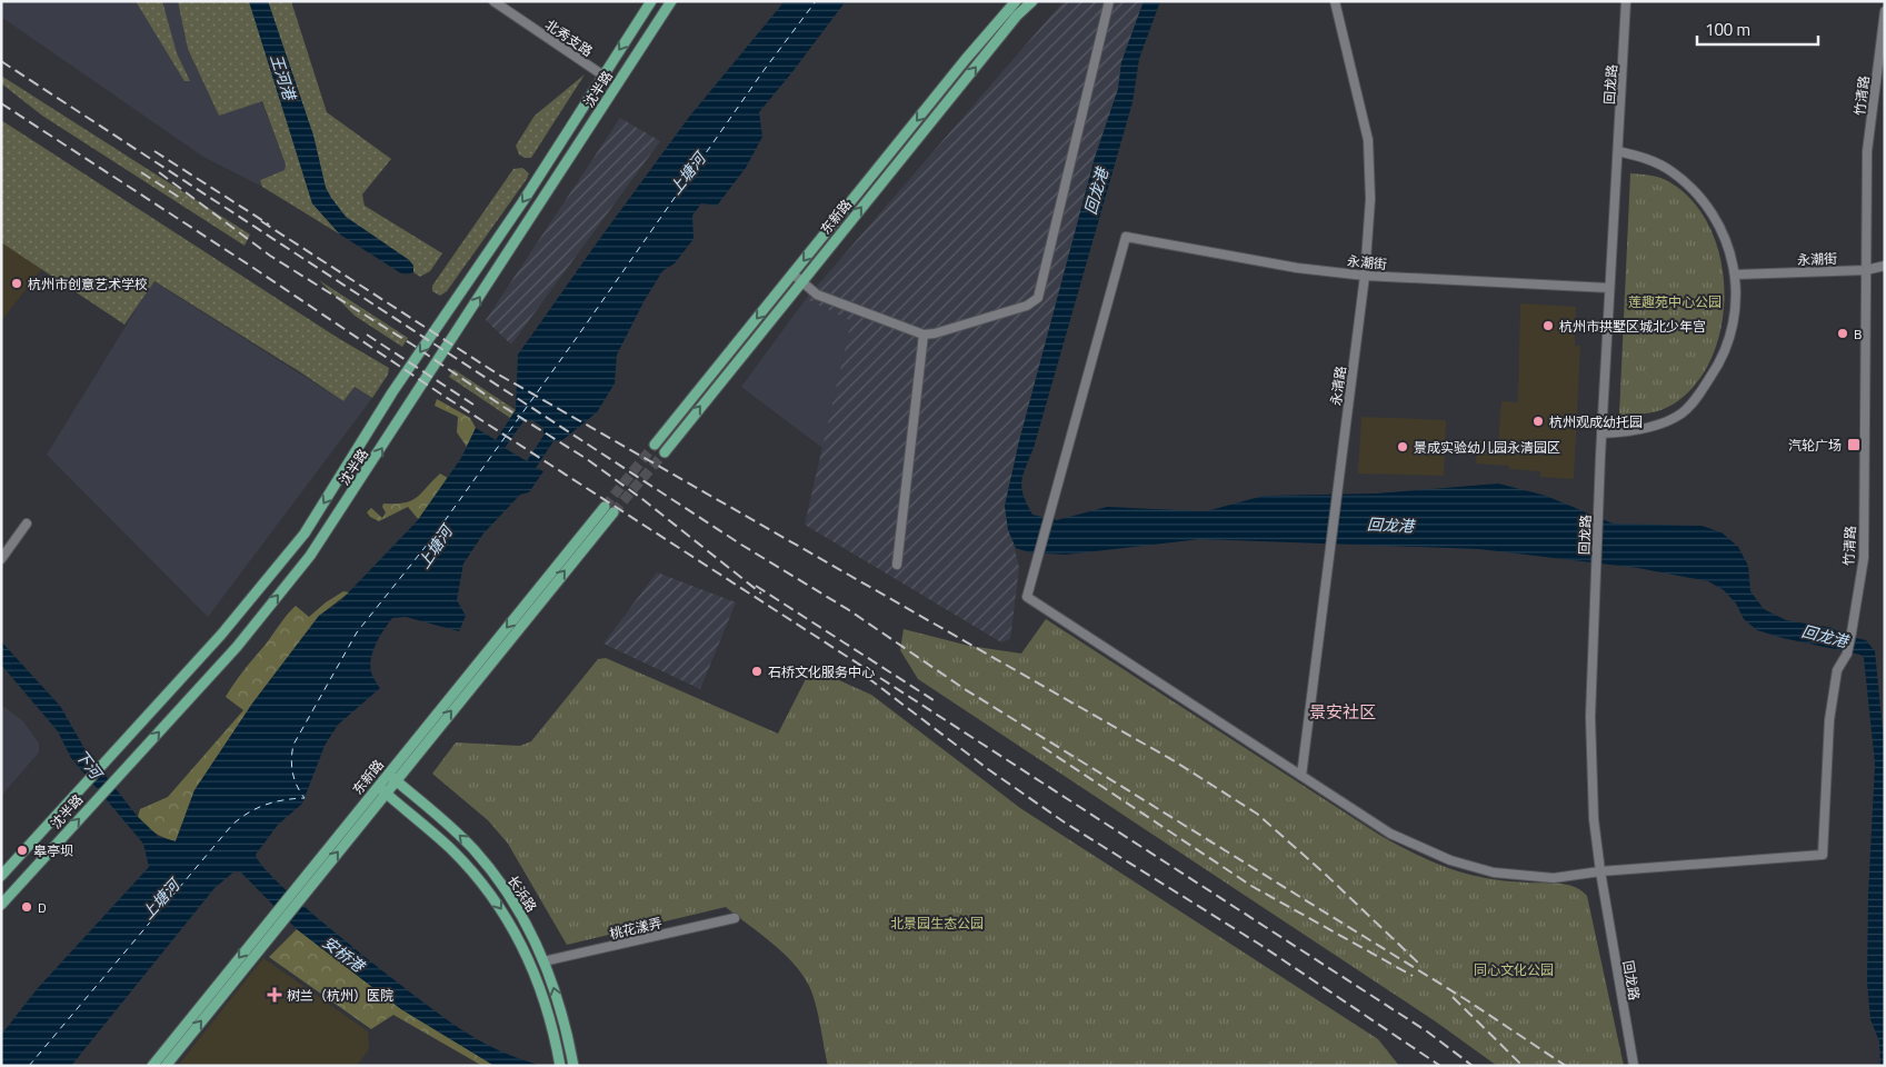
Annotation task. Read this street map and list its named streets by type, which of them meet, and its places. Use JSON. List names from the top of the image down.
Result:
{
  "streets": {
    "main road": ["沈半路", "东新路", "长浜路"],
    "street": [
      "北秀支路",
      "回龙路",
      "竹清路",
      "永潮街",
      "永清路",
      "桃花漾弄"
    ]
  },
  "crossings": [
    ["北秀支路", "沈半路"],
    ["回龙路", "竹清路"],
    ["回龙路", "永潮街"],
    ["竹清路", "永潮街"],
    ["东新路", "长浜路"],
    ["永潮街", "永清路"],
    ["长浜路", "桃花漾弄"]
  ],
  "districts": ["景安社区"],
  "water": [
    "王河港",
    "上塘河",
    "回龙港",
    "下河",
    "安桥港"
  ],
  "parks": ["莲趣苑中心公园", "北景园生态公园", "同心文化公园"],
  "places": {
    "other": [
      "杭州市创意艺术学校",
      "杭州市拱墅区城北少年宫",
      "B",
      "杭州观成幼托园",
      "景成实验幼儿园永清园区",
      "石桥文化服务中心",
      "皋亭坝",
      "D"
    ],
    "transit": ["汽轮广场"],
    "health": ["树兰（杭州）医院"]
  },
  "scale_bar": "100 m"
}
